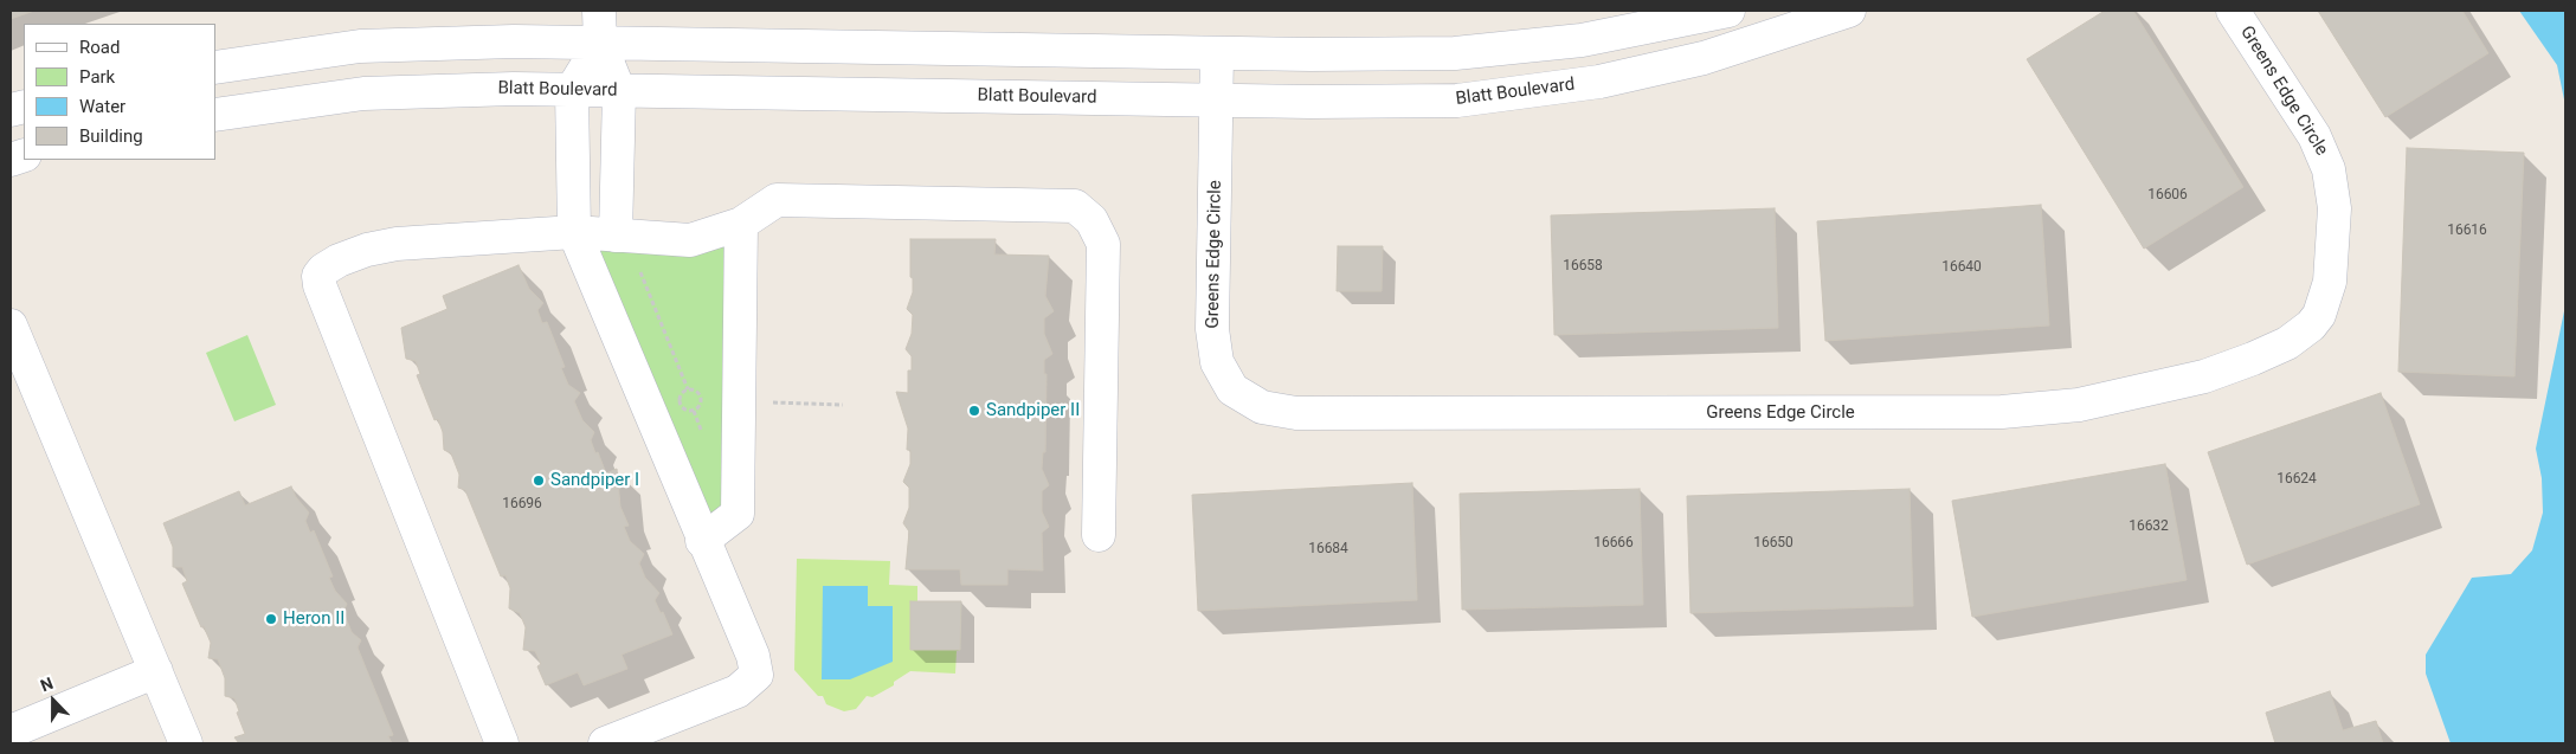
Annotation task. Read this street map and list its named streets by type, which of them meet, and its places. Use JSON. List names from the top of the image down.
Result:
{
  "streets": {
    "street": ["Blatt Boulevard", "Greens Edge Circle"]
  },
  "crossings": [
    ["Blatt Boulevard", "Greens Edge Circle"]
  ],
  "places": ["Sandpiper II", "Sandpiper I", "Heron II"],
  "house_numbers": [
    "16606",
    "16616",
    "16658",
    "16640",
    "16624",
    "16696",
    "16632",
    "16666",
    "16650",
    "16684"
  ],
  "legend": [
    "Road",
    "Park",
    "Water",
    "Building"
  ],
  "north": "top"
}
